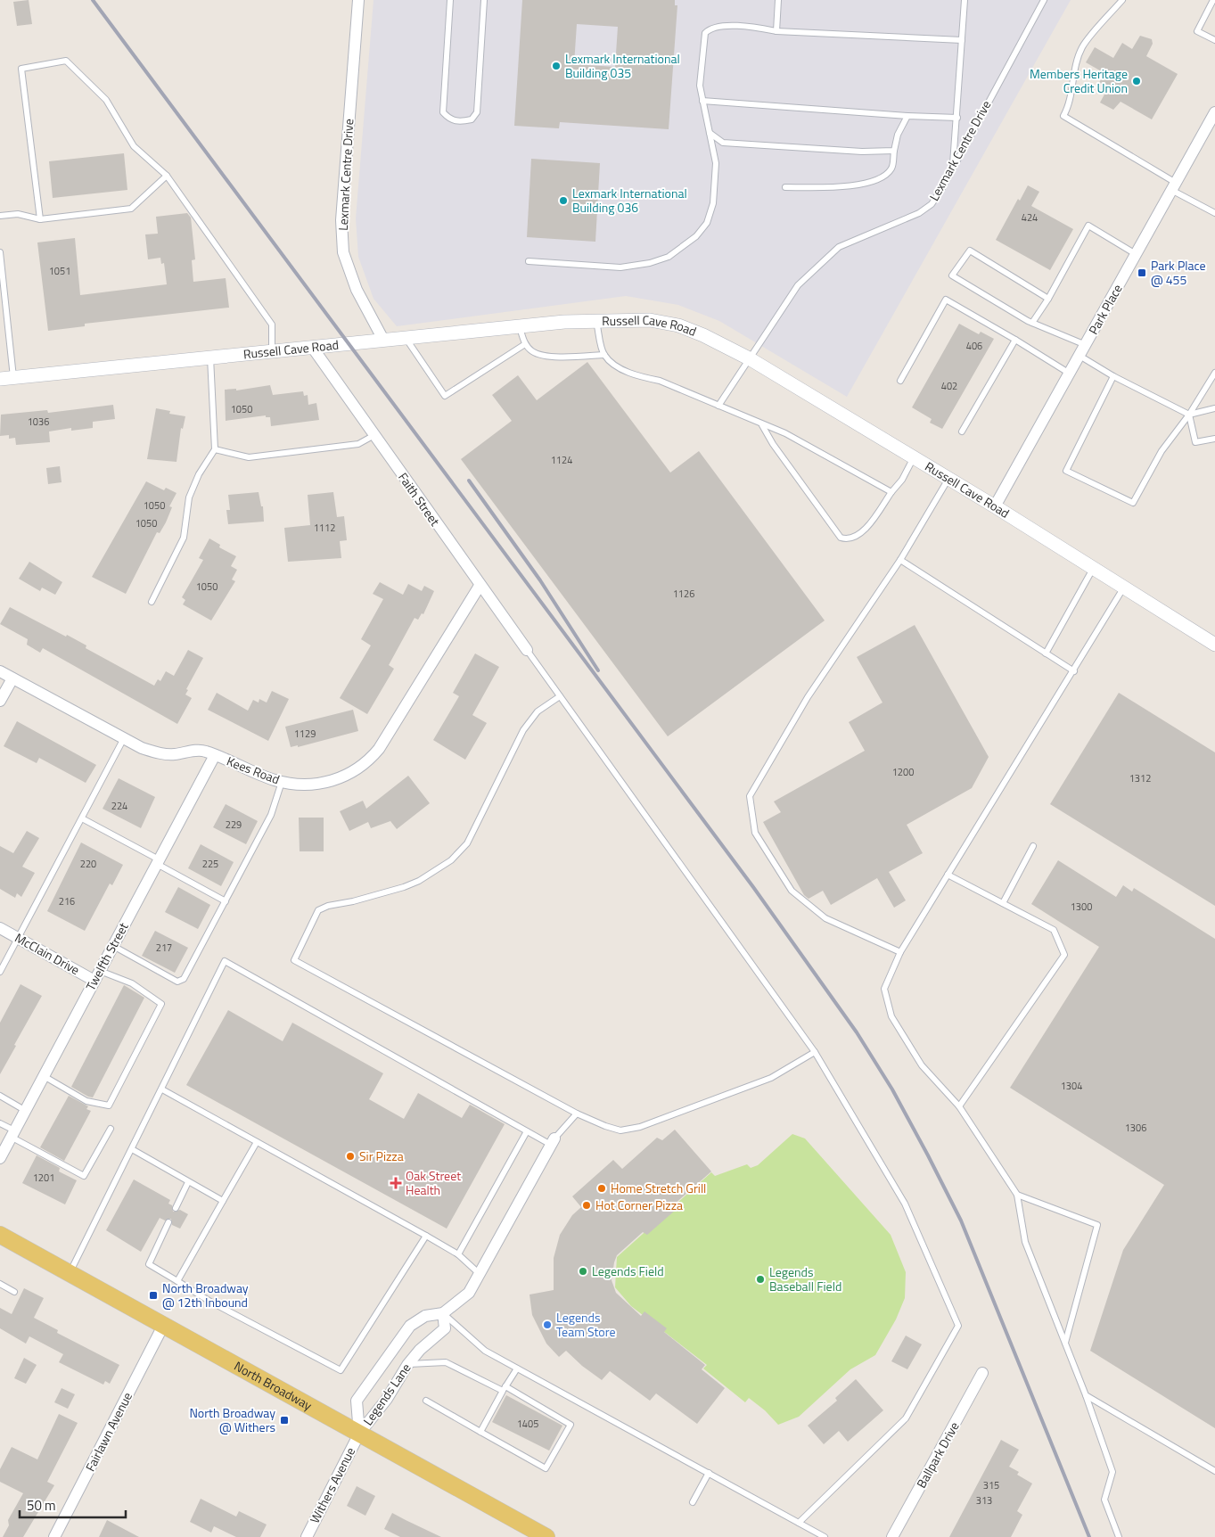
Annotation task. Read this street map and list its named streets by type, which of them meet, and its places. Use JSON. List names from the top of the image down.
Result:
{
  "streets": {
    "main road": ["North Broadway"],
    "street": [
      "Lexmark Centre Drive",
      "Park Place",
      "Russell Cave Road",
      "Faith Street",
      "Kees Road",
      "McClain Drive",
      "Twelfth Street",
      "Legends Lane",
      "Fairlawn Avenue",
      "Ballpark Drive",
      "Withers Avenue"
    ]
  },
  "crossings": [
    ["Lexmark Centre Drive", "Russell Cave Road"],
    ["Park Place", "Russell Cave Road"],
    ["Russell Cave Road", "Faith Street"],
    ["Faith Street", "Kees Road"],
    ["Kees Road", "Twelfth Street"],
    ["McClain Drive", "Twelfth Street"],
    ["North Broadway", "Legends Lane"],
    ["North Broadway", "Fairlawn Avenue"],
    ["North Broadway", "Withers Avenue"],
    ["Legends Lane", "Withers Avenue"]
  ],
  "places": {
    "other": [
      "Lexmark International Building 035",
      "Members Heritage Credit Union",
      "Lexmark International Building 036",
      "Sir Pizza",
      "Home Stretch Grill",
      "Hot Corner Pizza",
      "Legends Field",
      "Legends Baseball Field",
      "Legends Team Store"
    ],
    "transit": ["Park Place @ 455", "North Broadway @ 12th Inbound", "North Broadway @ Withers"],
    "health": ["Oak Street Health"]
  },
  "house_numbers": [
    "424",
    "1051",
    "406",
    "402",
    "1050",
    "1036",
    "1124",
    "1050",
    "1050",
    "1112",
    "1050",
    "1126",
    "1129",
    "1200",
    "1312",
    "224",
    "229",
    "220",
    "225",
    "216",
    "1300",
    "217",
    "1304",
    "1306",
    "1201",
    "1405",
    "315",
    "313"
  ],
  "scale_bar": "50 m"
}
